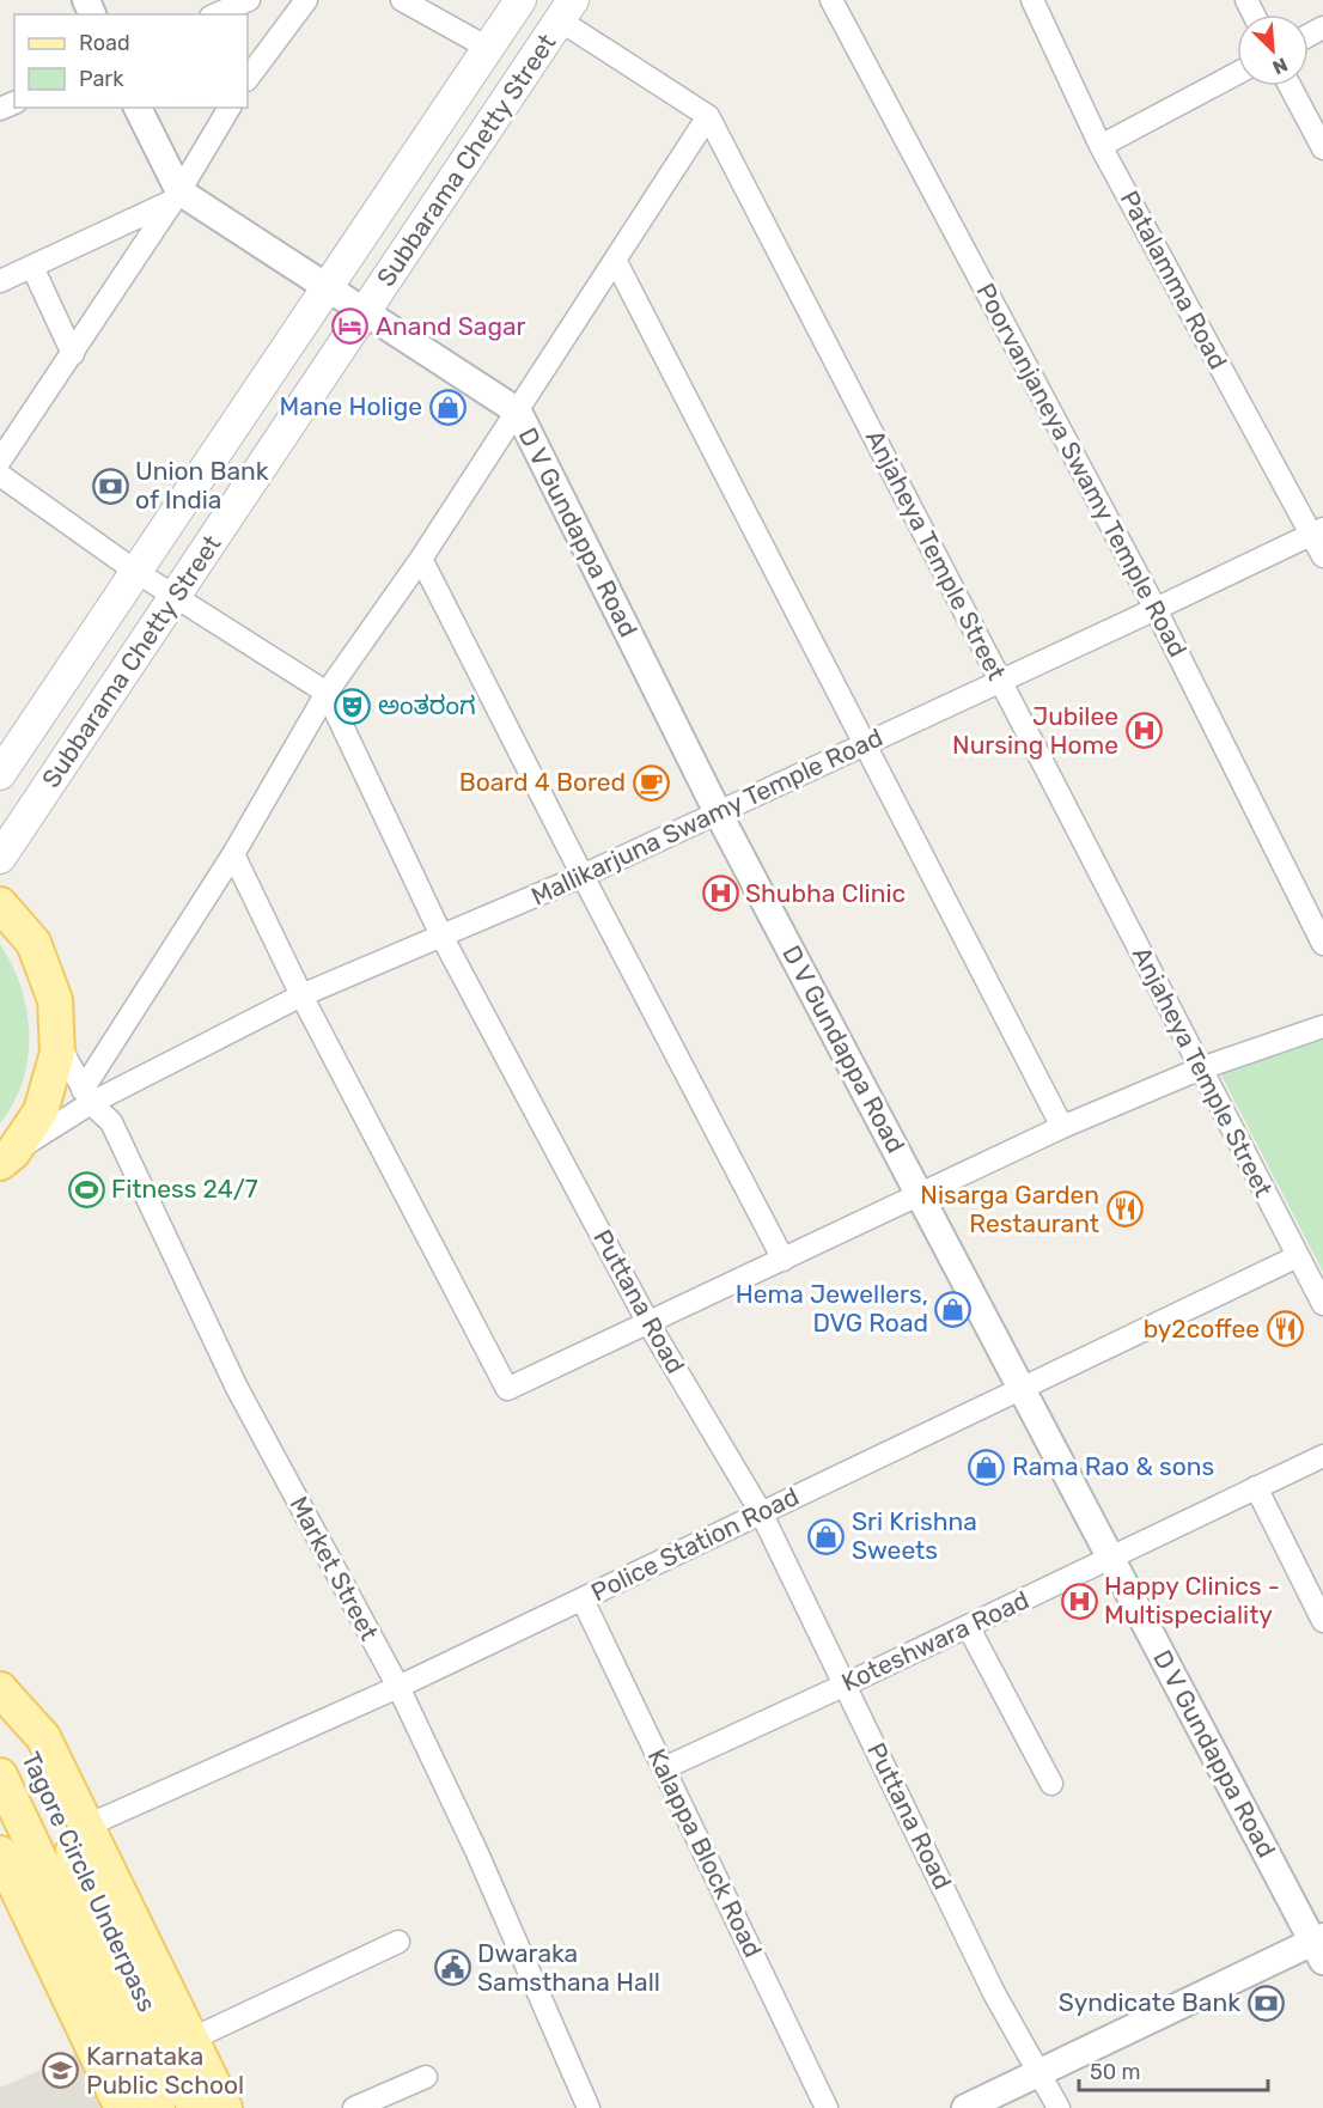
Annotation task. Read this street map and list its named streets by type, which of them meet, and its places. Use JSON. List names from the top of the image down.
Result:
{
  "streets": {
    "main road": ["Subbarama Chetty Street", "Tagore Circle Underpass"],
    "street": [
      "Patalamma Road",
      "Poorvanjaneya Swamy Temple Road",
      "D V Gundappa Road",
      "Anjaheya Temple Street",
      "Mallikarjuna Swamy Temple Road",
      "Puttana Road",
      "Police Station Road",
      "Market Street",
      "Koteshwara Road",
      "Kalappa Block Road"
    ]
  },
  "crossings": [
    ["Subbarama Chetty Street", "D V Gundappa Road"],
    ["Subbarama Chetty Street", "Anjaheya Temple Street"],
    ["Patalamma Road", "Mallikarjuna Swamy Temple Road"],
    ["Poorvanjaneya Swamy Temple Road", "Mallikarjuna Swamy Temple Road"],
    ["D V Gundappa Road", "Mallikarjuna Swamy Temple Road"],
    ["D V Gundappa Road", "Police Station Road"],
    ["D V Gundappa Road", "Koteshwara Road"],
    ["Anjaheya Temple Street", "Mallikarjuna Swamy Temple Road"],
    ["Anjaheya Temple Street", "Police Station Road"],
    ["Mallikarjuna Swamy Temple Road", "Puttana Road"],
    ["Mallikarjuna Swamy Temple Road", "Market Street"],
    ["Puttana Road", "Police Station Road"],
    ["Puttana Road", "Koteshwara Road"],
    ["Police Station Road", "Market Street"],
    ["Police Station Road", "Kalappa Block Road"],
    ["Koteshwara Road", "Kalappa Block Road"]
  ],
  "places": {
    "hotel": ["Anand Sagar"],
    "shop": [
      "Mane Holige",
      "Hema Jewellers, DVG Road",
      "Rama Rao & sons",
      "Sri Krishna Sweets"
    ],
    "bank": ["Union Bank of India", "Syndicate Bank"],
    "theatre": ["ಅಂತರಂಗ"],
    "hospital": ["Jubilee Nursing Home", "Shubha Clinic", "Happy Clinics - Multispeciality"],
    "cafe": ["Board 4 Bored"],
    "sports": ["Fitness 24/7"],
    "restaurant": ["Nisarga Garden Restaurant", "by2coffee"],
    "public building": ["Dwaraka Samsthana Hall"],
    "school or university": ["Karnataka Public School"]
  },
  "legend": ["Road", "Park"],
  "scale_bar": "50 m",
  "north": "bottom right"
}
